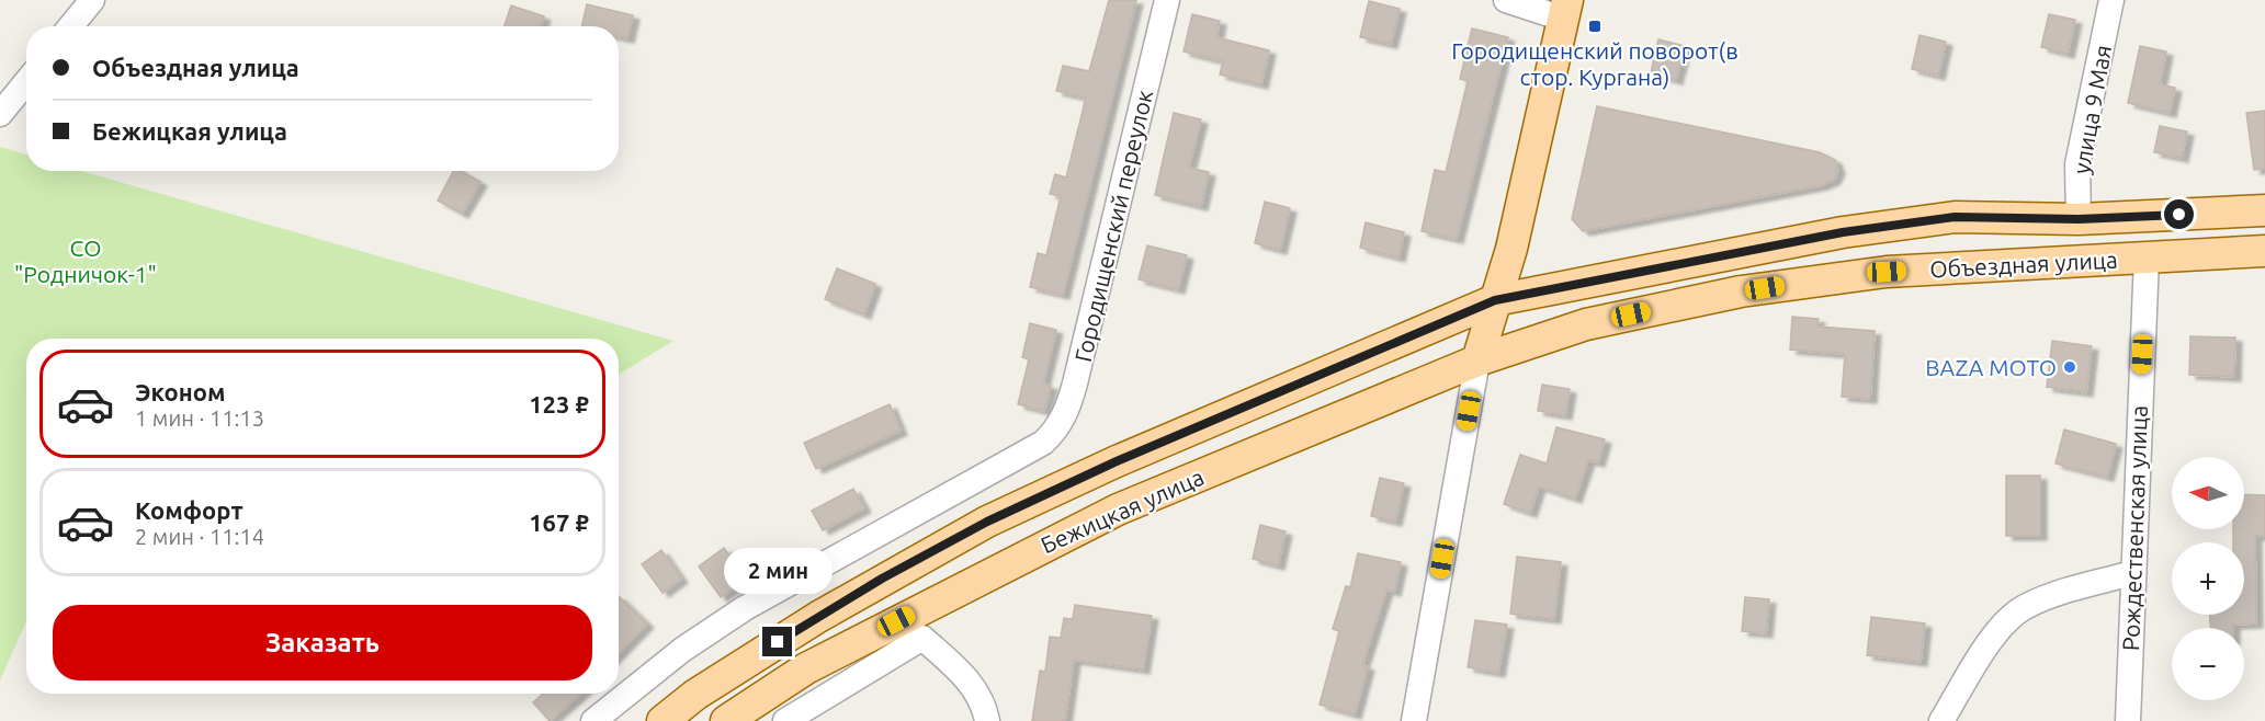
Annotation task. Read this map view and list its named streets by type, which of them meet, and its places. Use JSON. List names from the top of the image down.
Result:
{
  "streets": {
    "main road": ["Объездная улица", "Бежицкая улица"],
    "street": ["улица 9 Мая", "Городищенский переулок", "Рождественская улица"]
  },
  "crossings": [
    ["улица 9 Мая", "Объездная улица"],
    ["Объездная улица", "Бежицкая улица"],
    ["Объездная улица", "Рождественская улица"]
  ],
  "parks": ["СО \"Родничок-1\""],
  "places": {
    "transit": ["Городищенский поворот(в стор. Кургана)"],
    "other": ["BAZA MOTO"]
  },
  "north": "left",
  "page": {
    "banner": ["Объездная улица", "Бежицкая улица"],
    "list": [
      {
        "name": "Эконом",
        "note": "1 мин · 11:13",
        "value": "123 ₽"
      },
      {
        "name": "Комфорт",
        "note": "2 мин · 11:14",
        "value": "167 ₽"
      }
    ],
    "map_buttons": ["+", "−"],
    "bubble": "2 мин",
    "buttons": "Заказать"
  }
}
